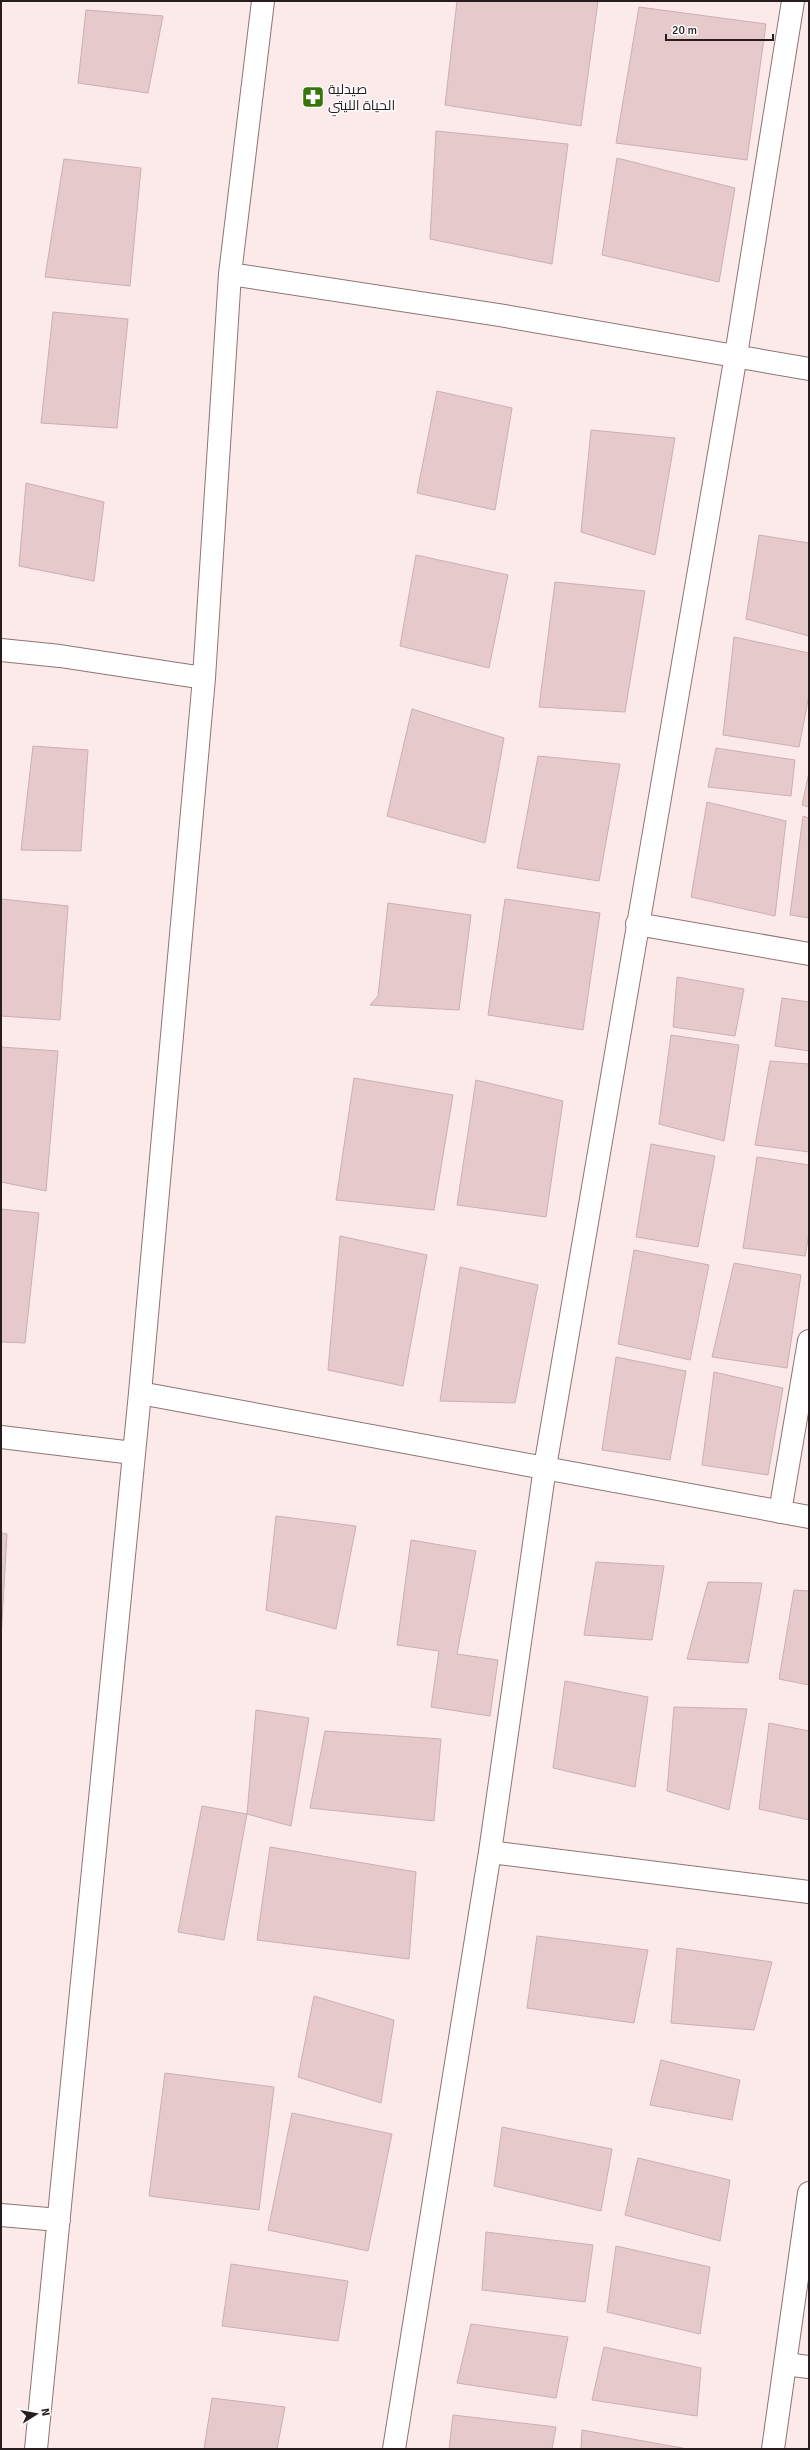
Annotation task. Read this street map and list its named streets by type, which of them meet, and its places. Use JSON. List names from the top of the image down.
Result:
{
  "places": {
    "pharmacy": ["صيدلية الحياة الليتي"]
  },
  "scale_bar": "20 m",
  "north": "right"
}
